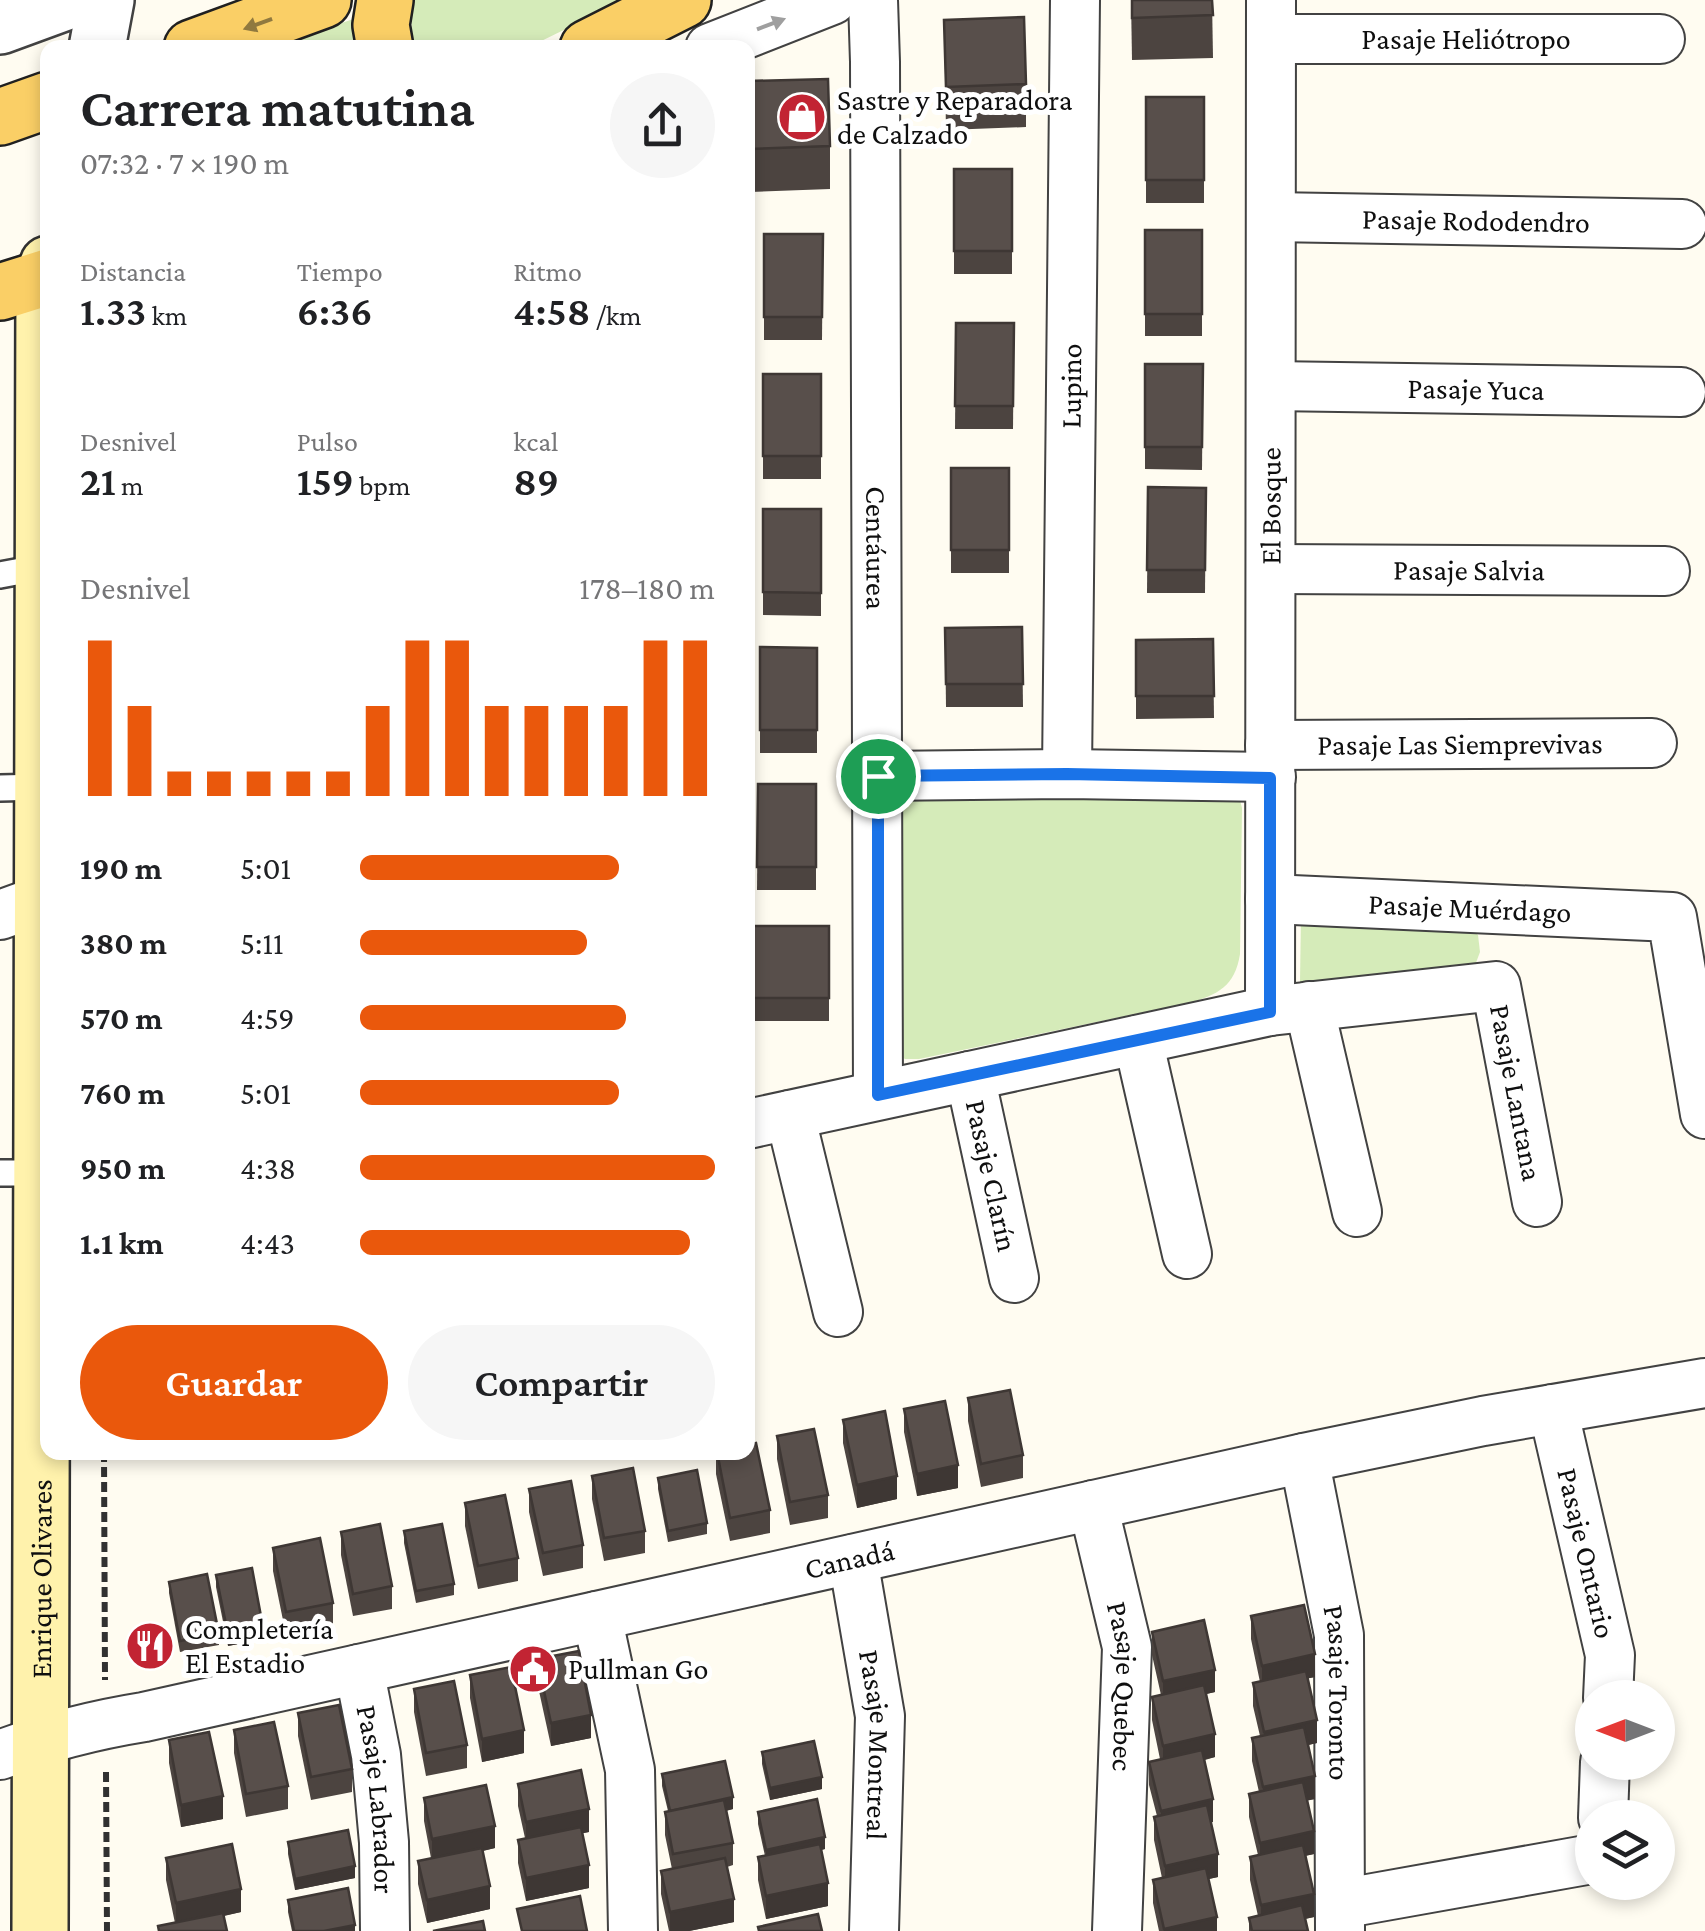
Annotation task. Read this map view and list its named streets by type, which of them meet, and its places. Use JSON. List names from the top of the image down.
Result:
{
  "streets": {
    "main road": ["Enrique Olivares"],
    "street": [
      "Pasaje Heliótropo",
      "Pasaje Rododendro",
      "Lupino",
      "Pasaje Yuca",
      "El Bosque",
      "Centáurea",
      "Pasaje Salvia",
      "Pasaje Las Siemprevivas",
      "Pasaje Muérdago",
      "Pasaje Lantana",
      "Pasaje Clarín",
      "Pasaje Ontario",
      "Canadá",
      "Pasaje Quebec",
      "Pasaje Toronto",
      "Pasaje Montreal",
      "Pasaje Labrador"
    ]
  },
  "crossings": [
    ["Pasaje Heliótropo", "El Bosque"],
    ["Pasaje Rododendro", "El Bosque"],
    ["Lupino", "Pasaje Las Siemprevivas"],
    ["Pasaje Yuca", "El Bosque"],
    ["El Bosque", "Pasaje Salvia"],
    ["El Bosque", "Pasaje Las Siemprevivas"],
    ["El Bosque", "Pasaje Muérdago"],
    ["El Bosque", "Pasaje Lantana"],
    ["Centáurea", "Pasaje Las Siemprevivas"],
    ["Pasaje Ontario", "Canadá"],
    ["Canadá", "Enrique Olivares"],
    ["Canadá", "Pasaje Quebec"],
    ["Canadá", "Pasaje Toronto"],
    ["Canadá", "Pasaje Montreal"],
    ["Canadá", "Pasaje Labrador"]
  ],
  "places": {
    "shop": ["Sastre y Reparadora de Calzado"],
    "restaurant": ["Completería El Estadio"],
    "public building": ["Pullman Go"]
  },
  "north": "left",
  "page": {
    "heading": ["Carrera matutina", "07:32 · 7 × 190 m"],
    "stats": [
      ["Distancia", "1.33 km"],
      ["Tiempo", "6:36"],
      ["Ritmo", "4:58 /km"],
      ["Desnivel", "21 m"],
      ["Pulso", "159 bpm"],
      ["kcal", "89"]
    ],
    "chart": ["Desnivel", "178–180 m"],
    "list": [
      {
        "name": "190 m",
        "note": "5:01"
      },
      {
        "name": "380 m",
        "note": "5:11"
      },
      {
        "name": "570 m",
        "note": "4:59"
      },
      {
        "name": "760 m",
        "note": "5:01"
      },
      {
        "name": "950 m",
        "note": "4:38"
      },
      {
        "name": "1.1 km",
        "note": "4:43"
      }
    ],
    "buttons": ["Guardar", "Compartir"]
  }
}
